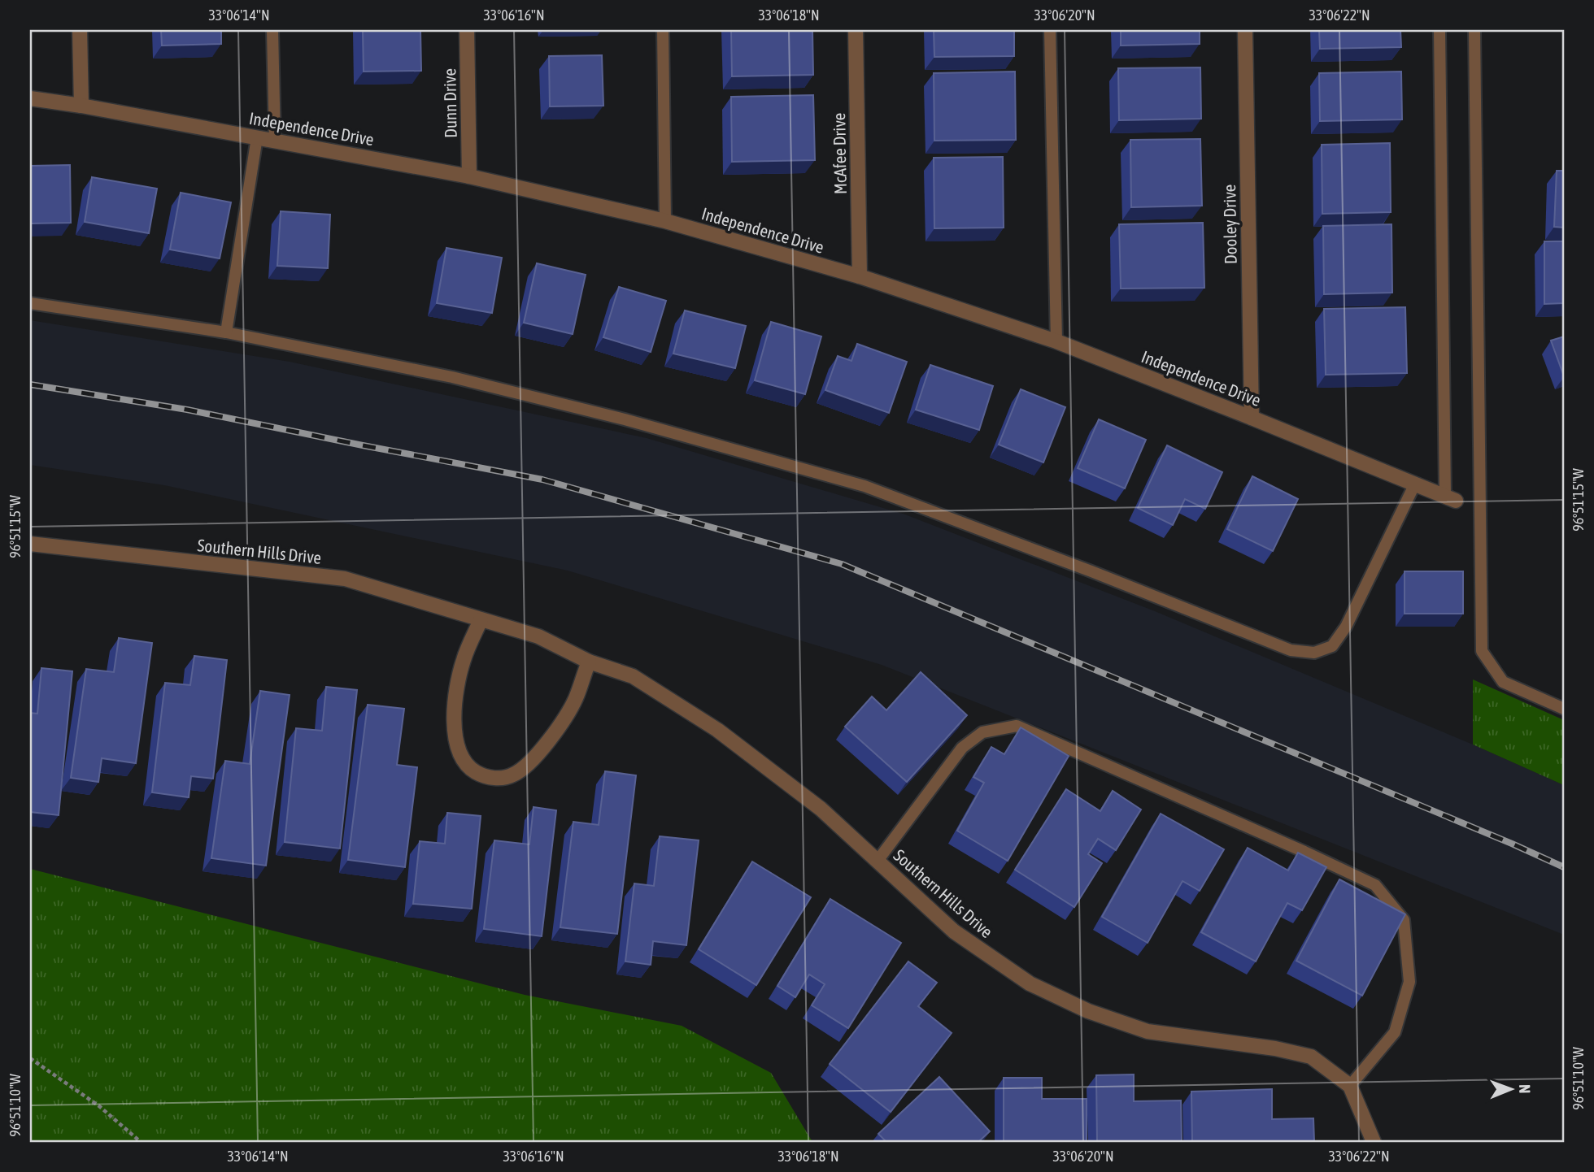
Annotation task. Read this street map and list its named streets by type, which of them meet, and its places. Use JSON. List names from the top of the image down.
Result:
{
  "streets": {
    "street": [
      "Dunn Drive",
      "Independence Drive",
      "McAfee Drive",
      "Dooley Drive",
      "Southern Hills Drive"
    ]
  },
  "crossings": [
    ["Dunn Drive", "Independence Drive"],
    ["Independence Drive", "McAfee Drive"],
    ["Independence Drive", "Dooley Drive"]
  ],
  "north": "right",
  "coordinates": [
    "33°06'14\"N",
    "33°06'16\"N",
    "33°06'18\"N",
    "33°06'20\"N",
    "33°06'22\"N",
    "96°51'15\"W",
    "96°51'10\"W"
  ]
}
